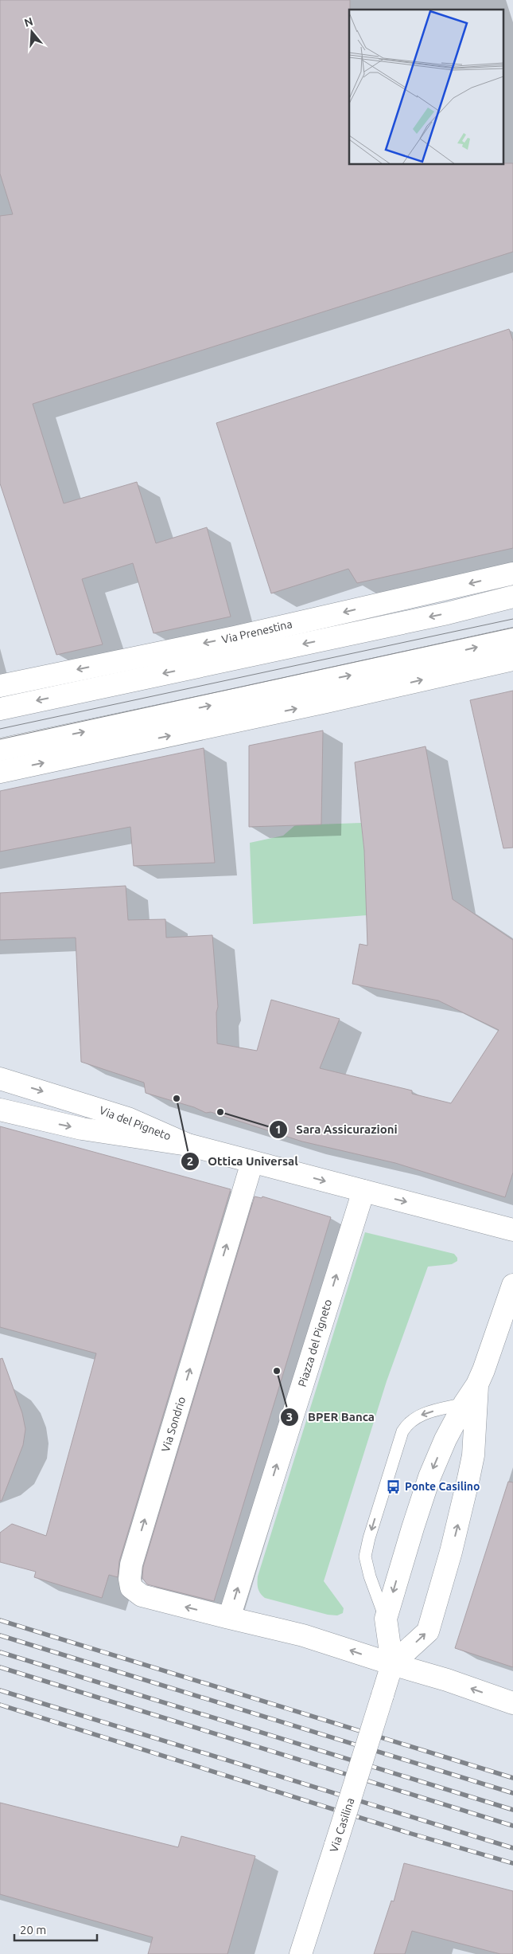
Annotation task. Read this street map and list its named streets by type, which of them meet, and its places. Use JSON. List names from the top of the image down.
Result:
{
  "streets": {
    "main road": [
      "Via Prenestina",
      "Via del Pigneto",
      "Piazza del Pigneto",
      "Via Sondrio",
      "Via Casilina"
    ]
  },
  "crossings": [
    ["Via del Pigneto", "Piazza del Pigneto"],
    ["Via del Pigneto", "Via Sondrio"],
    ["Piazza del Pigneto", "Via Sondrio"]
  ],
  "one_way": ["Via Sondrio"],
  "places": {
    "other": ["Ottica Universal", "Sara Assicurazioni", "BPER Banca"],
    "bus stop": ["Ponte Casilino"]
  },
  "scale_bar": "20 m",
  "north": "top"
}
